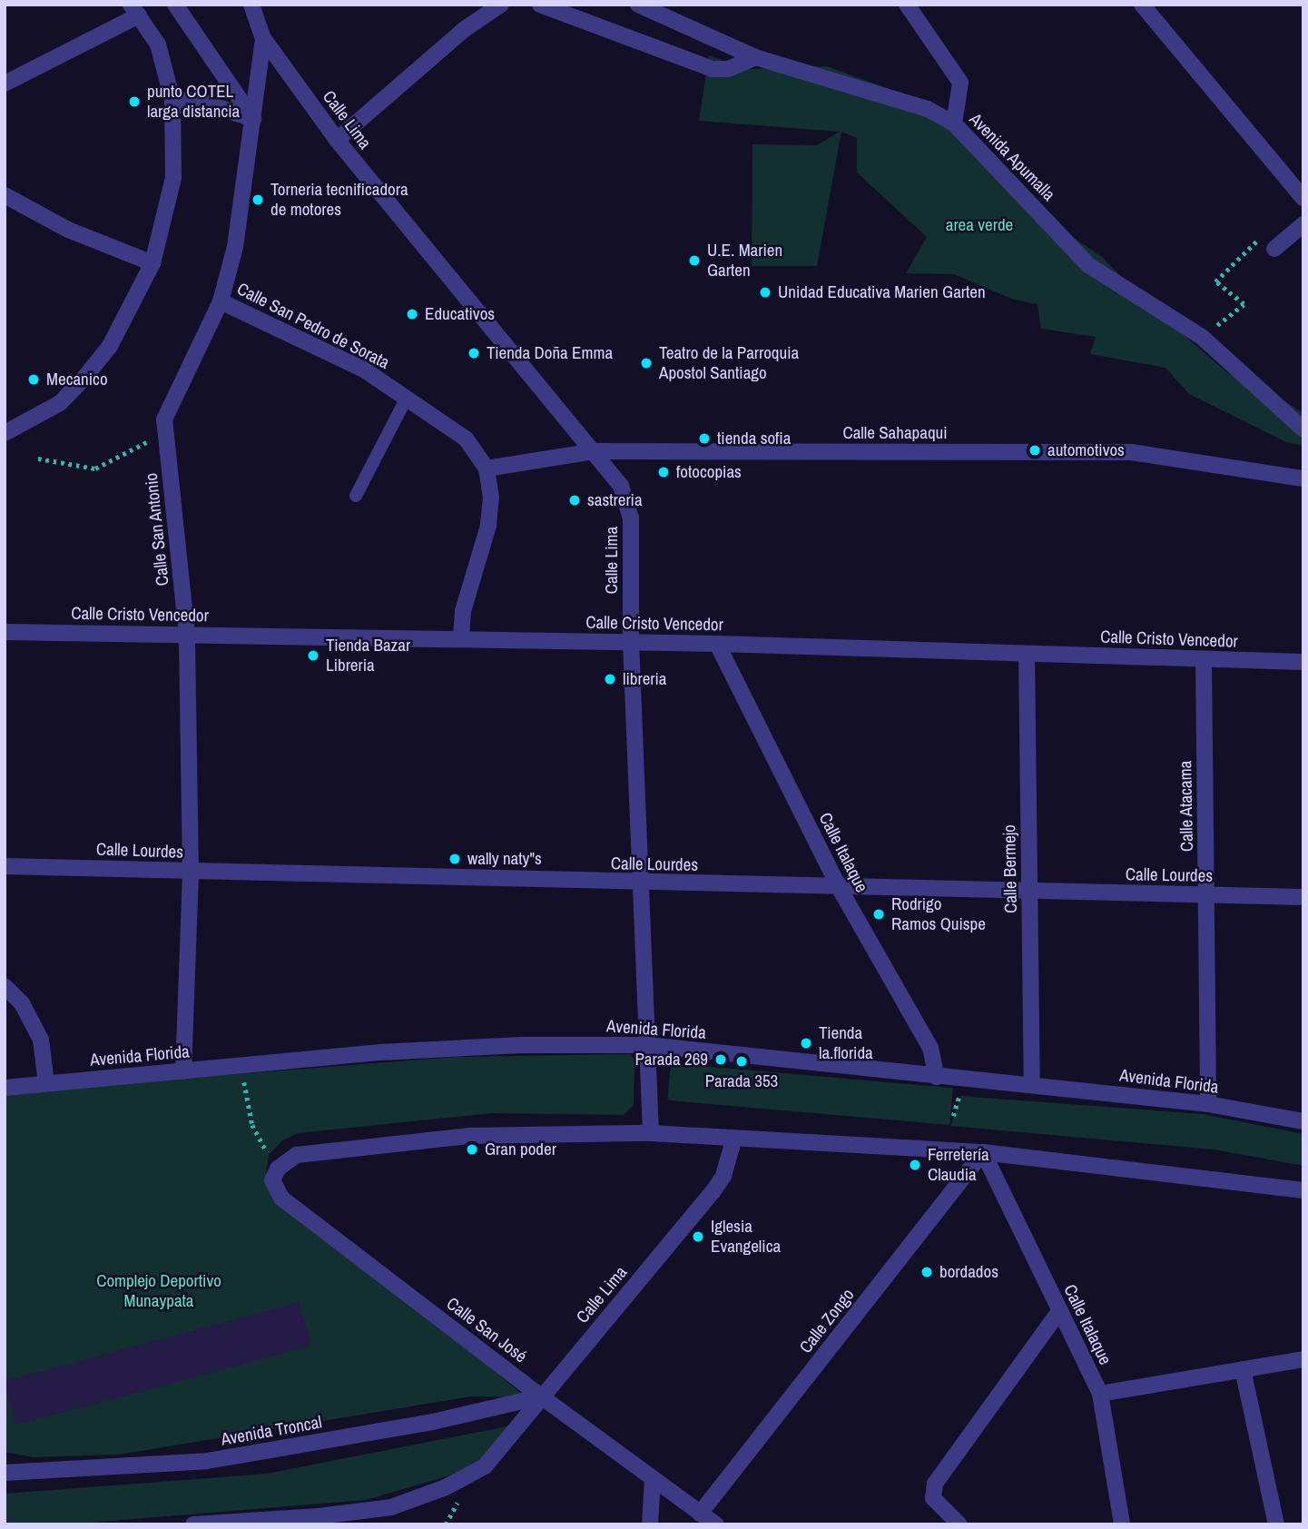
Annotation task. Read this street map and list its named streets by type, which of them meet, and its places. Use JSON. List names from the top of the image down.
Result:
{
  "streets": {
    "street": [
      "Calle Lima",
      "Avenida Apumalla",
      "Calle San Pedro de Sorata",
      "Calle Sahapaqui",
      "Calle San Antonio",
      "Calle Cristo Vencedor",
      "Calle Atacama",
      "Calle Lourdes",
      "Calle Italaque",
      "Calle Bermejo",
      "Avenida Florida",
      "Calle Zongo",
      "Calle San José",
      "Avenida Troncal"
    ]
  },
  "crossings": [
    ["Calle Lima", "Calle Sahapaqui"],
    ["Calle Lima", "Calle San Antonio"],
    ["Calle Lima", "Calle Cristo Vencedor"],
    ["Calle Lima", "Calle Lourdes"],
    ["Calle Lima", "Avenida Florida"],
    ["Calle Lima", "Calle San José"],
    ["Calle Lima", "Avenida Troncal"],
    ["Calle San Pedro de Sorata", "Calle Sahapaqui"],
    ["Calle San Pedro de Sorata", "Calle San Antonio"],
    ["Calle San Pedro de Sorata", "Calle Cristo Vencedor"],
    ["Calle San Antonio", "Calle Cristo Vencedor"],
    ["Calle San Antonio", "Calle Lourdes"],
    ["Calle San Antonio", "Avenida Florida"],
    ["Calle Cristo Vencedor", "Calle Atacama"],
    ["Calle Cristo Vencedor", "Calle Italaque"],
    ["Calle Cristo Vencedor", "Calle Bermejo"],
    ["Calle Atacama", "Calle Lourdes"],
    ["Calle Atacama", "Avenida Florida"],
    ["Calle Lourdes", "Calle Italaque"],
    ["Calle Lourdes", "Calle Bermejo"],
    ["Calle Italaque", "Avenida Florida"],
    ["Calle Italaque", "Calle Zongo"],
    ["Calle Bermejo", "Avenida Florida"],
    ["Calle Zongo", "Calle San José"],
    ["Calle San José", "Avenida Troncal"]
  ],
  "parks": ["area verde", "Complejo Deportivo Munaypata"],
  "places": [
    "punto COTEL larga distancia",
    "Torneria tecnificadora de motores",
    "U.E. Marien Garten",
    "Unidad Educativa Marien Garten",
    "Educativos",
    "Tienda Doña Emma",
    "Teatro de la Parroquia Apostol Santiago",
    "Mecanico",
    "tienda sofia",
    "automotivos",
    "fotocopias",
    "sastreria",
    "Tienda Bazar Libreria",
    "libreria",
    "wally naty\"s",
    "Rodrigo Ramos Quispe",
    "Tienda la.florida",
    "Parada 269",
    "Parada 353",
    "Gran poder",
    "Ferretería Claudia",
    "Iglesia Evangelica",
    "bordados"
  ]
}
